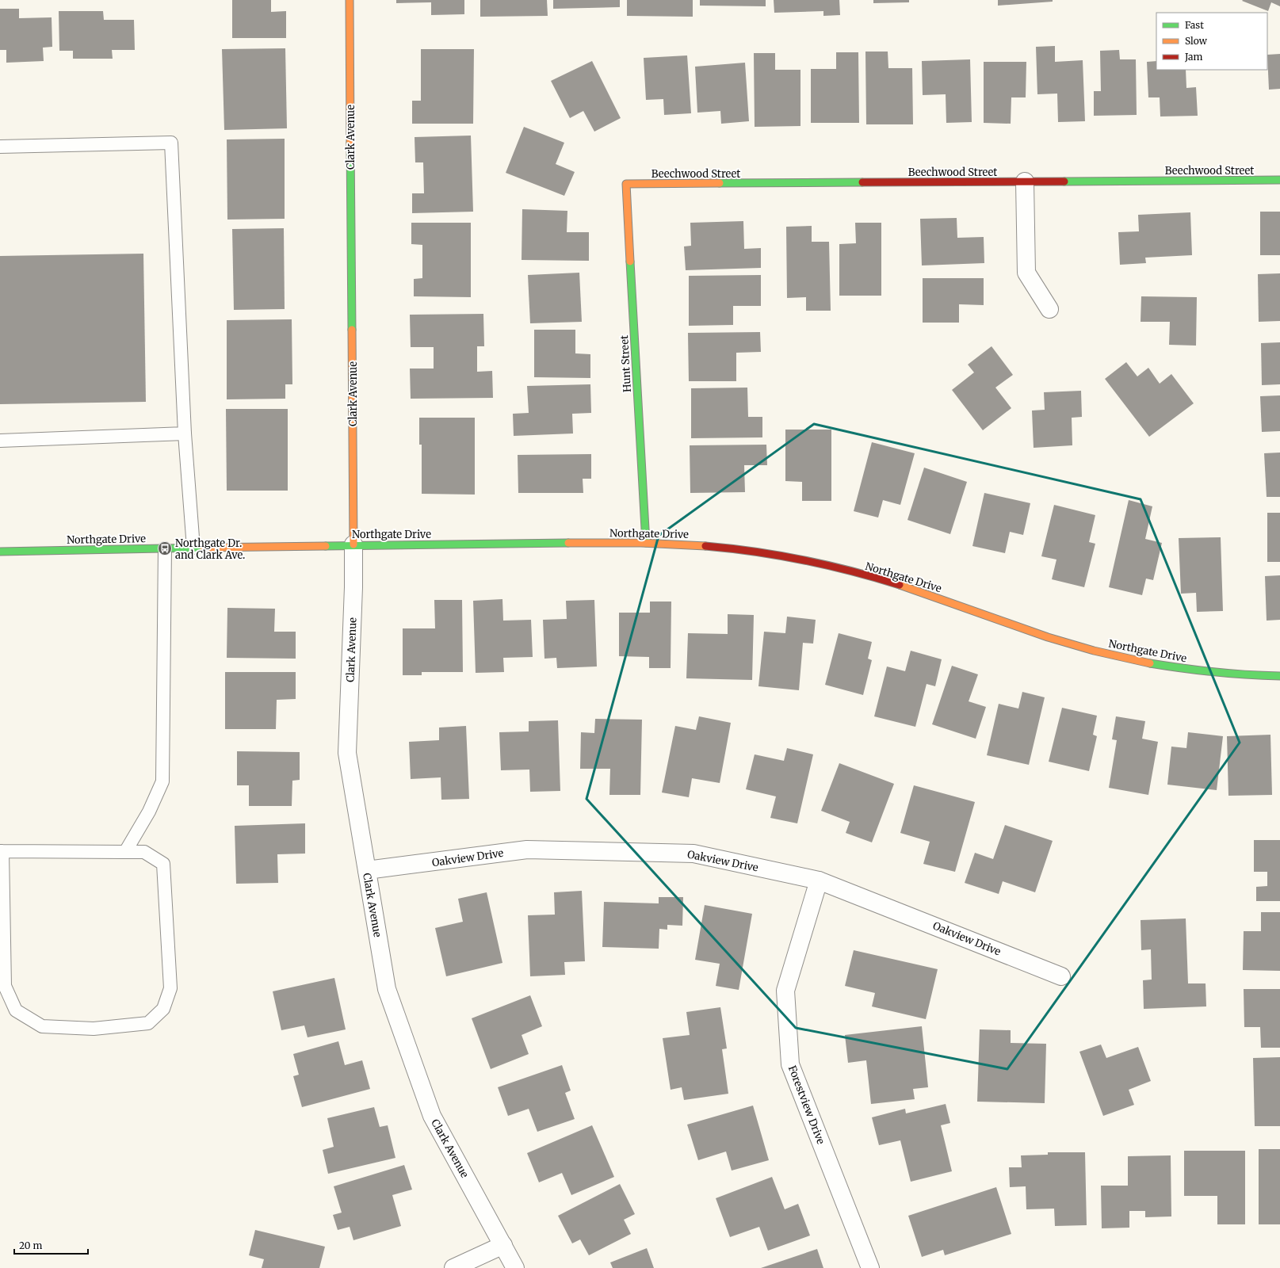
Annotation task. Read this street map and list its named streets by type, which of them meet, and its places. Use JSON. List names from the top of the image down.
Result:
{
  "streets": {
    "street": [
      "Clark Avenue",
      "Beechwood Street",
      "Hunt Street",
      "Northgate Drive",
      "Oakview Drive",
      "Forestview Drive"
    ]
  },
  "crossings": [
    ["Clark Avenue", "Northgate Drive"],
    ["Clark Avenue", "Oakview Drive"],
    ["Beechwood Street", "Hunt Street"],
    ["Hunt Street", "Northgate Drive"],
    ["Oakview Drive", "Forestview Drive"]
  ],
  "places": {
    "bus stop": ["Northgate Dr. and Clark Ave."]
  },
  "legend": ["Fast", "Slow", "Jam"],
  "scale_bar": "20 m"
}
